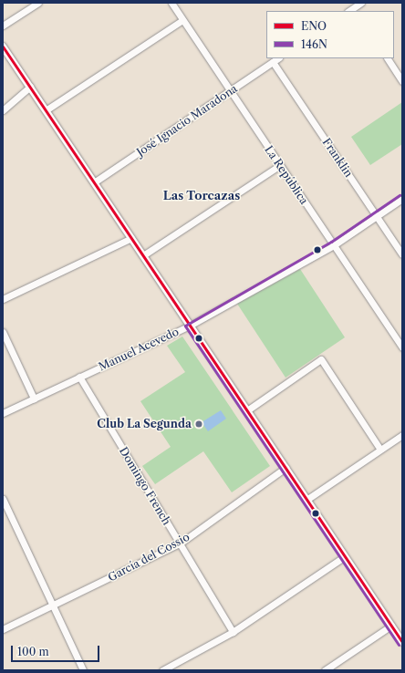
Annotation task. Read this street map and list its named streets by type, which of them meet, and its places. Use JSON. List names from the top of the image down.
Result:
{
  "streets": {
    "street": [
      "José Ignacio Maradona",
      "Franklin",
      "La República",
      "Manuel Acevedo",
      "Domingo French",
      "García del Cossio"
    ]
  },
  "crossings": [
    ["José Ignacio Maradona", "Franklin"],
    ["José Ignacio Maradona", "La República"],
    ["Franklin", "Manuel Acevedo"],
    ["La República", "Manuel Acevedo"],
    ["Manuel Acevedo", "Domingo French"],
    ["Domingo French", "García del Cossio"]
  ],
  "districts": ["Las Torcazas"],
  "places": ["Club La Segunda"],
  "lines": ["transit line ENO", "transit line 146N"],
  "legend": ["ENO", "146N"],
  "scale_bar": "100 m"
}
